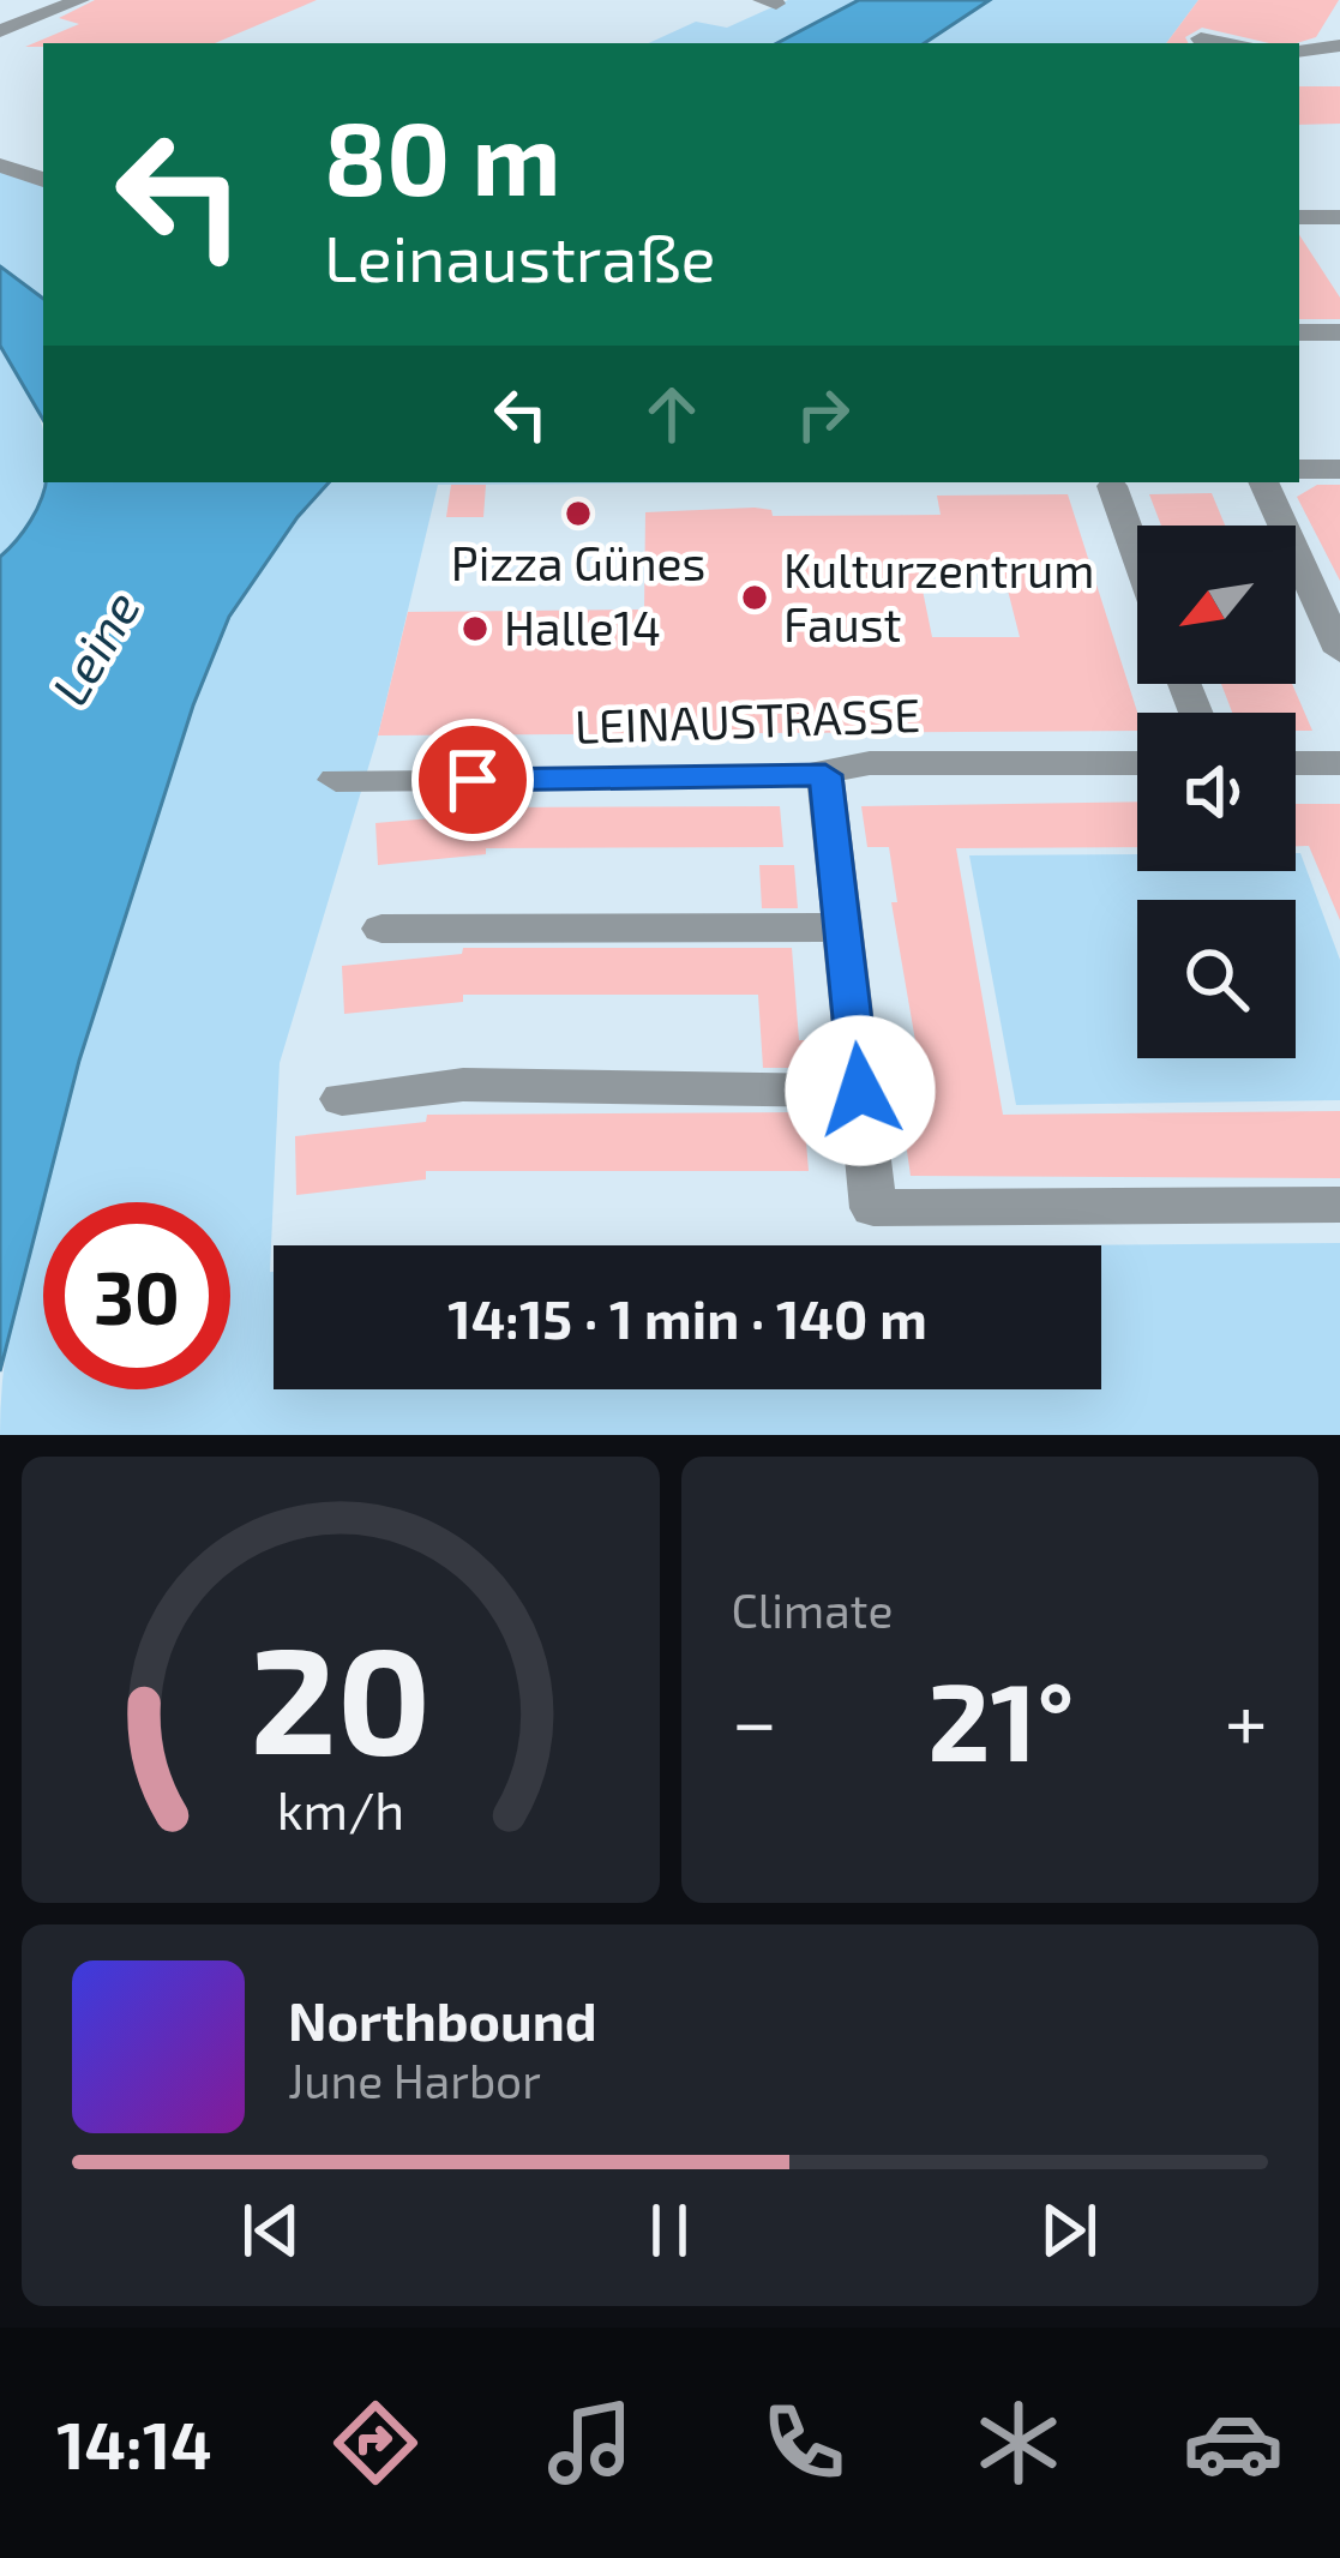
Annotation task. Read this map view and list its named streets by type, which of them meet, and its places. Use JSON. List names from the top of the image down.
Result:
{
  "streets": {
    "street": ["LEINAUSTRASSE"]
  },
  "water": ["Leine"],
  "places": ["Pizza Günes", "Kulturzentrum Faust", "Halle14"],
  "north": "bottom left",
  "page": {
    "turn": ["80 m", "Leinaustraße"],
    "limit": "30",
    "trip": "14:15 · 1 min · 140 m",
    "tile": "Climate",
    "heat": ["−", "21°", "+"],
    "song": ["Northbound", "June Harbor"],
    "tabs": "14:14",
    "gauge": ["20", "km/h"]
  }
}
